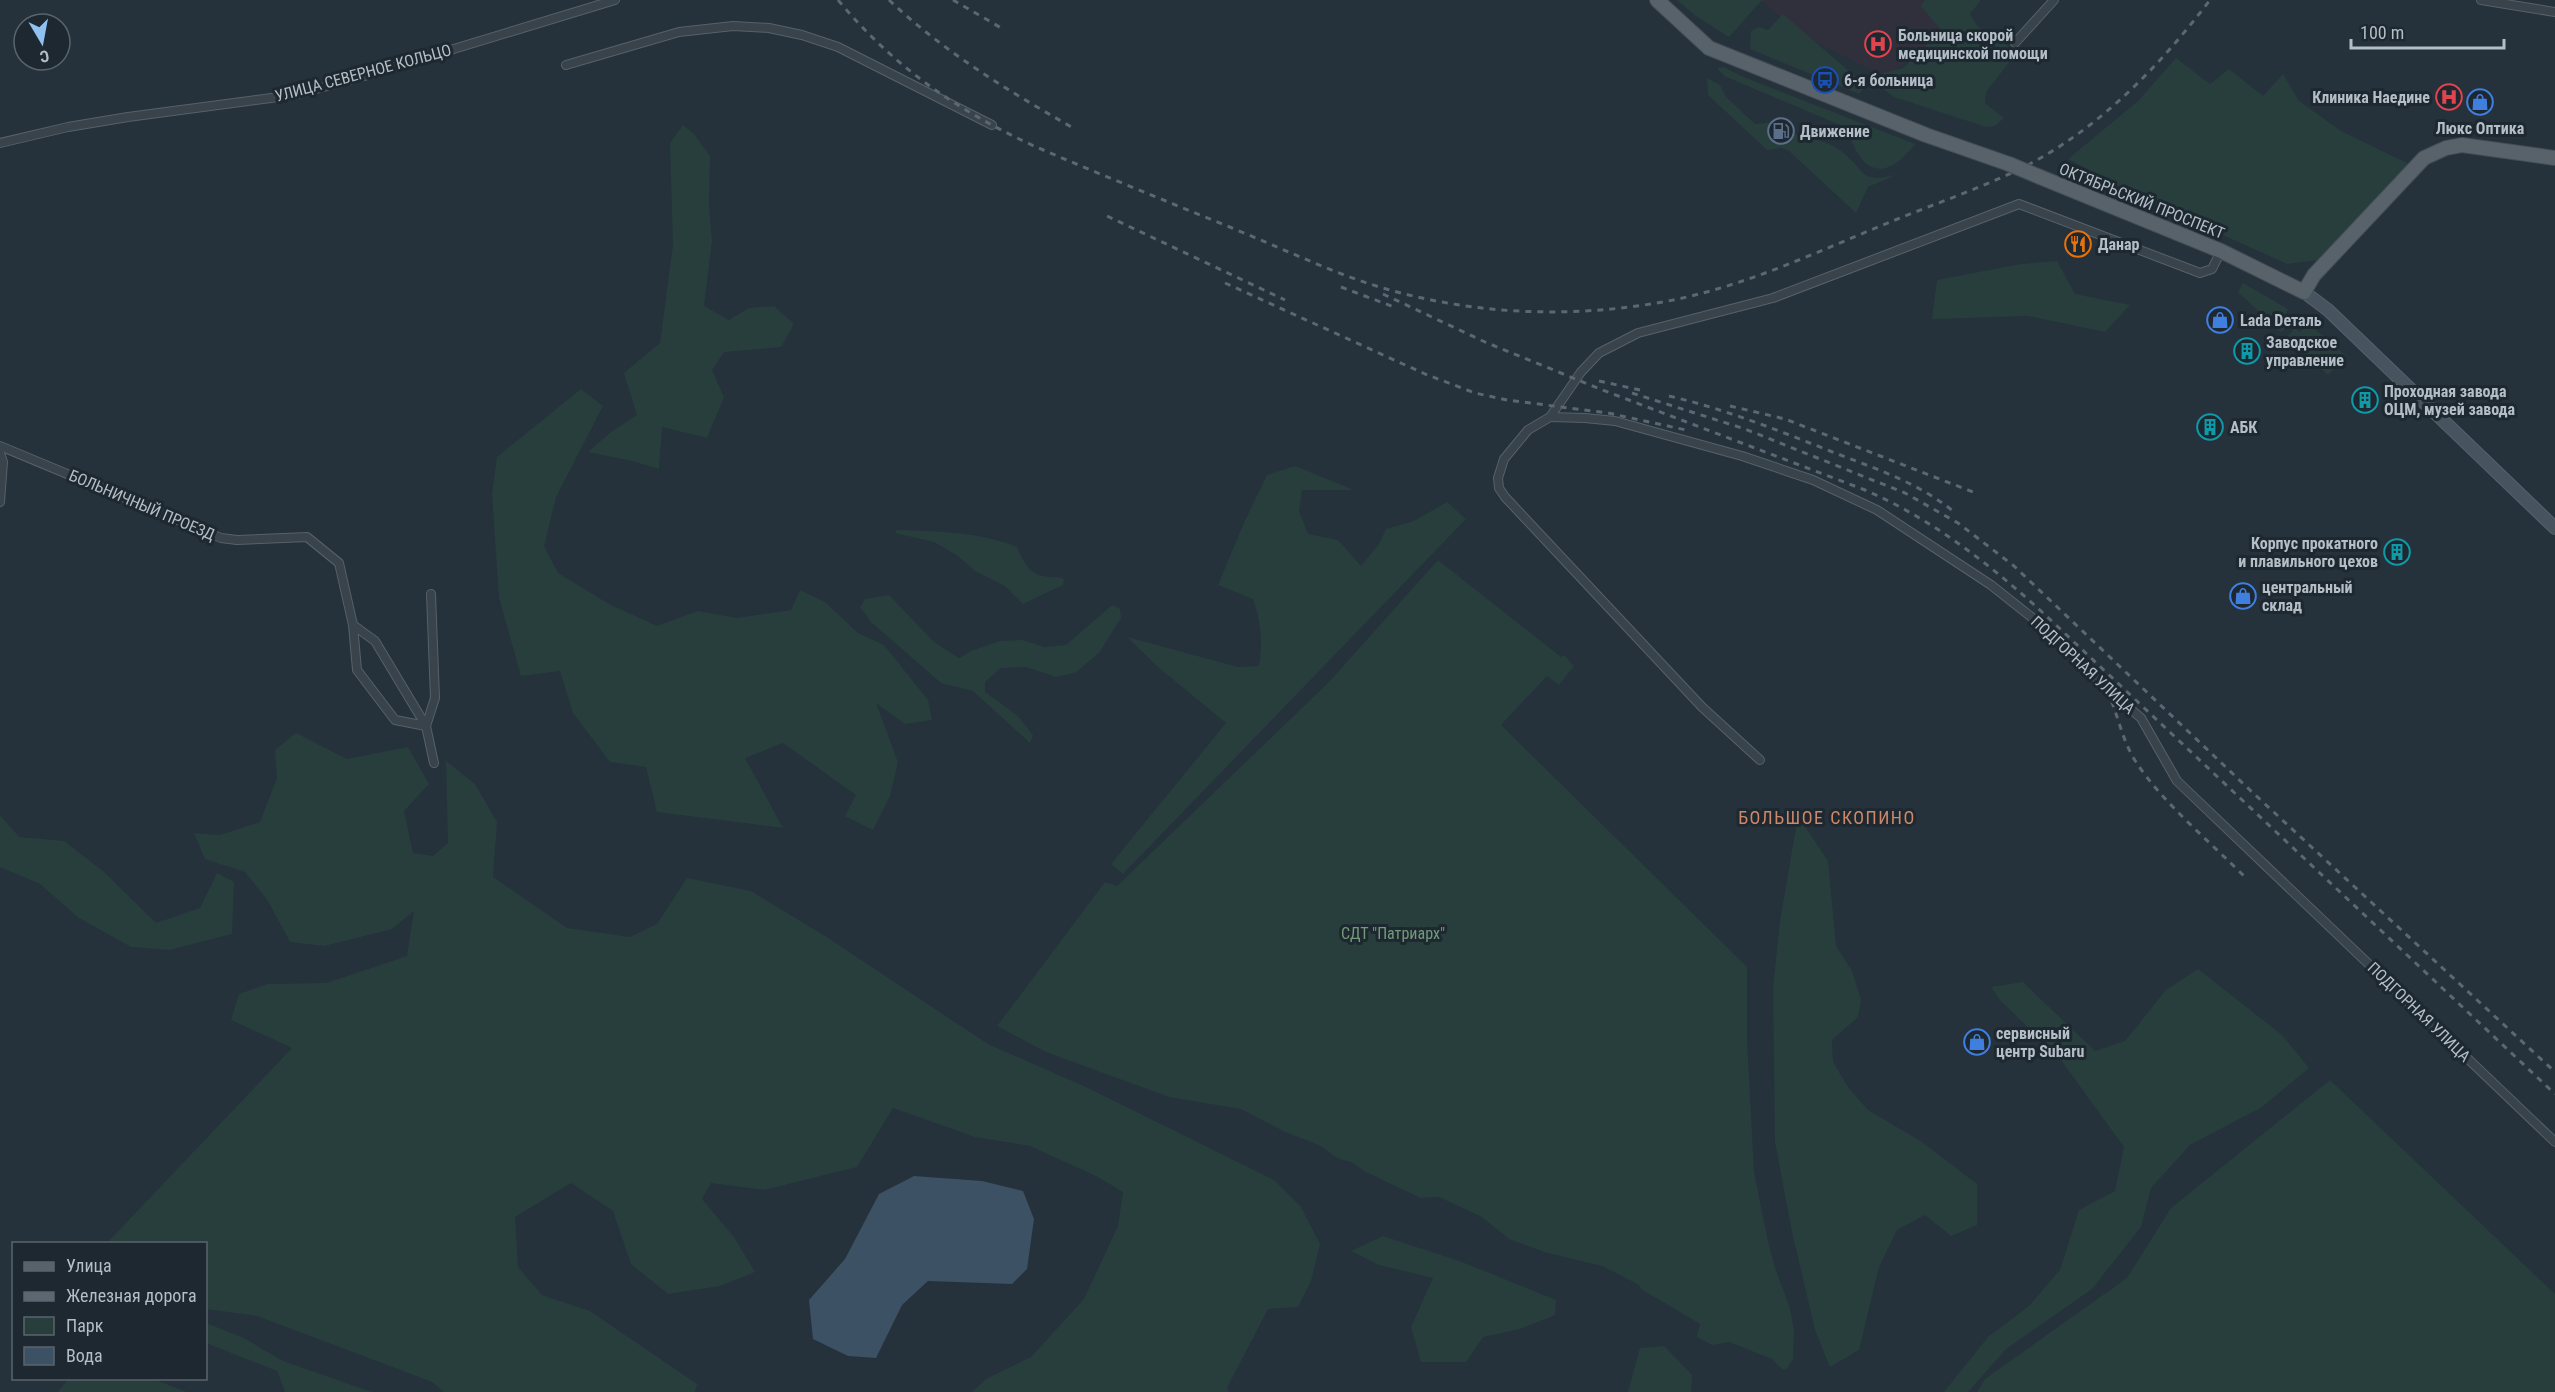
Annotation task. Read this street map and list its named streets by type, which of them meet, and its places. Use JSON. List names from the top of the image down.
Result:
{
  "streets": {
    "main road": ["ОКТЯБРЬСКИЙ ПРОСПЕКТ"],
    "street": ["УЛИЦА СЕВЕРНОЕ КОЛЬЦО", "БОЛЬНИЧНЫЙ ПРОЕЗД", "ПОДГОРНАЯ УЛИЦА"]
  },
  "districts": ["БОЛЬШОЕ СКОПИНО"],
  "parks": ["СДТ \"Патриарх\""],
  "places": {
    "hospital": ["Больница скорой медицинской помощи", "Клиника Наедине"],
    "bus stop": ["6-я больница"],
    "shop": [
      "Люкс Оптика",
      "Lada Dеталь",
      "центральный склад",
      "сервисный центр Subaru"
    ],
    "fuel station": ["Движение"],
    "restaurant": ["Данар"],
    "building": [
      "Заводское управление",
      "Проходная завода ОЦМ, музей завода",
      "АБК",
      "Корпус прокатного и плавильного цехов"
    ]
  },
  "legend": [
    "Улица",
    "Железная дорога",
    "Парк",
    "Вода"
  ],
  "scale_bar": "100 m",
  "north": "bottom"
}
